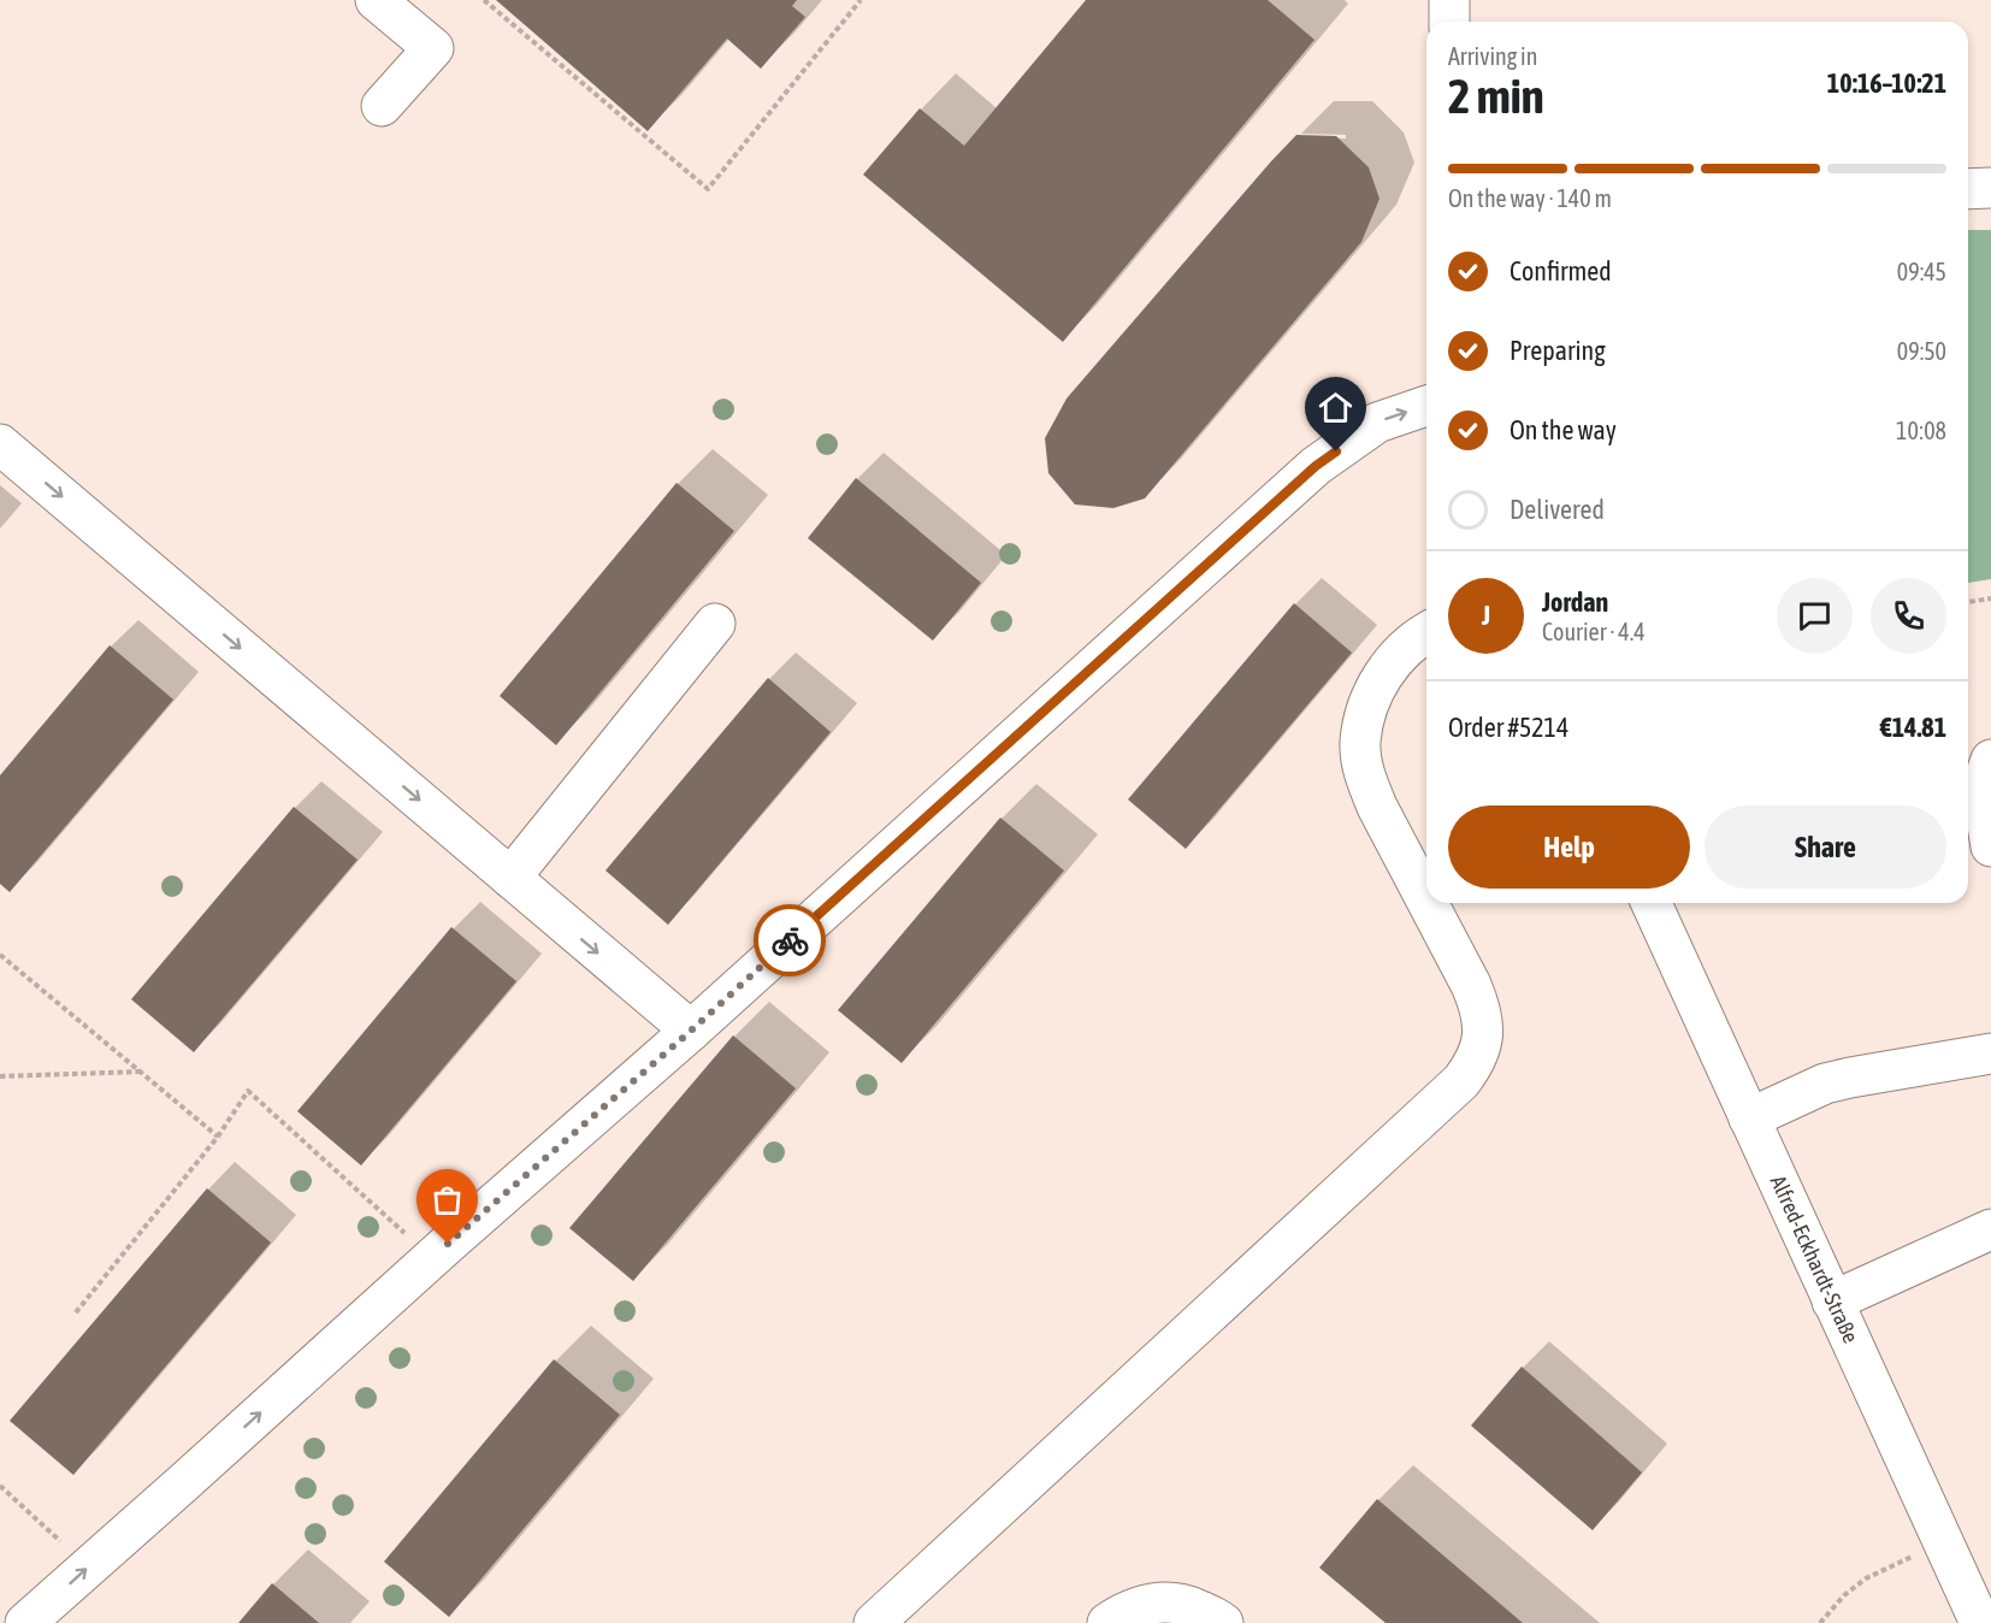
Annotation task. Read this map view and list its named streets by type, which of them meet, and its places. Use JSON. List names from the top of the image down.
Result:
{
  "streets": {
    "street": ["Alfred-Eckhardt-Straße"]
  },
  "page": {
    "heading": ["2 min", "Arriving in", "10:16–10:21"],
    "panel": [
      "Jordan",
      "Courier · 4.4",
      "Order #5214",
      "€14.81"
    ],
    "bar": "On the way · 140 m",
    "list": [
      ["Confirmed", "09:45"],
      ["Preparing", "09:50"],
      ["On the way", "10:08"],
      "Delivered"
    ],
    "round": "J",
    "buttons": ["Help", "Share"]
  }
}
